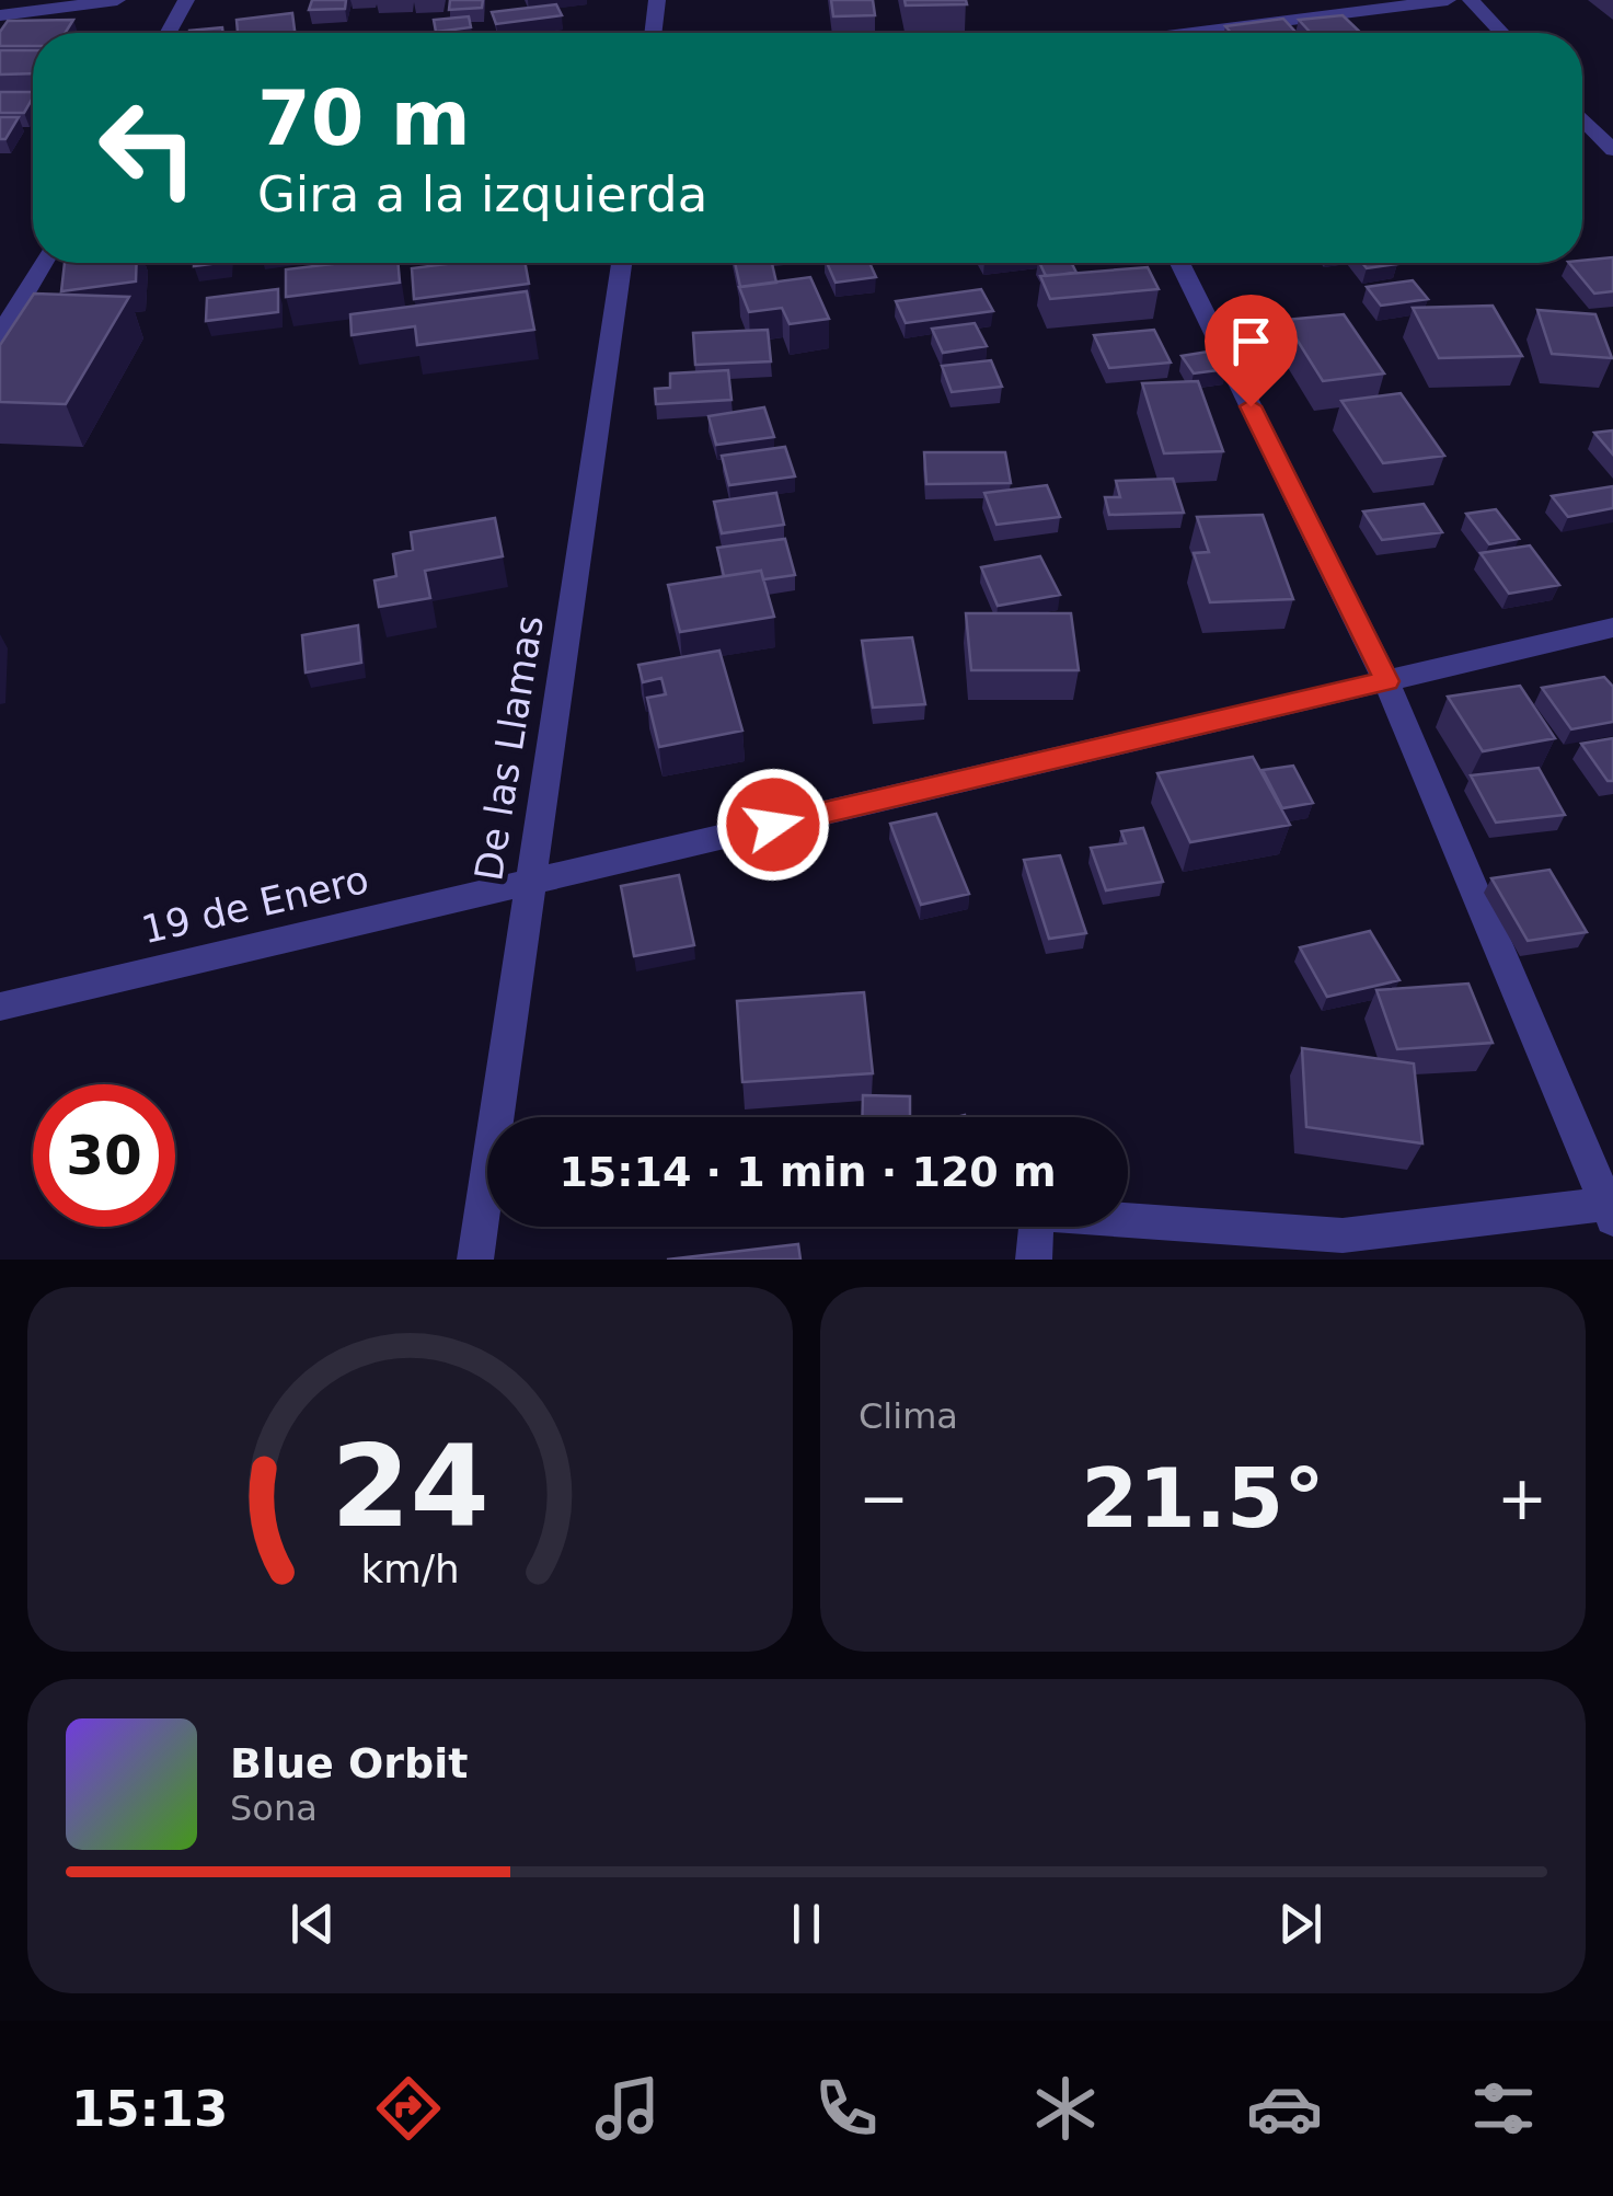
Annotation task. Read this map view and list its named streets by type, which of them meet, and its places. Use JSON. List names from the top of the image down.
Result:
{
  "streets": {
    "street": ["De las Llamas", "19 de Enero"]
  },
  "crossings": [
    ["De las Llamas", "19 de Enero"]
  ],
  "page": {
    "turn": ["70 m", "Gira a la izquierda"],
    "limit": "30",
    "trip": "15:14 · 1 min · 120 m",
    "tile": "Clima",
    "heat": ["−", "21.5°", "+"],
    "song": ["Blue Orbit", "Sona"],
    "tabs": "15:13",
    "gauge": ["24", "km/h"]
  }
}
